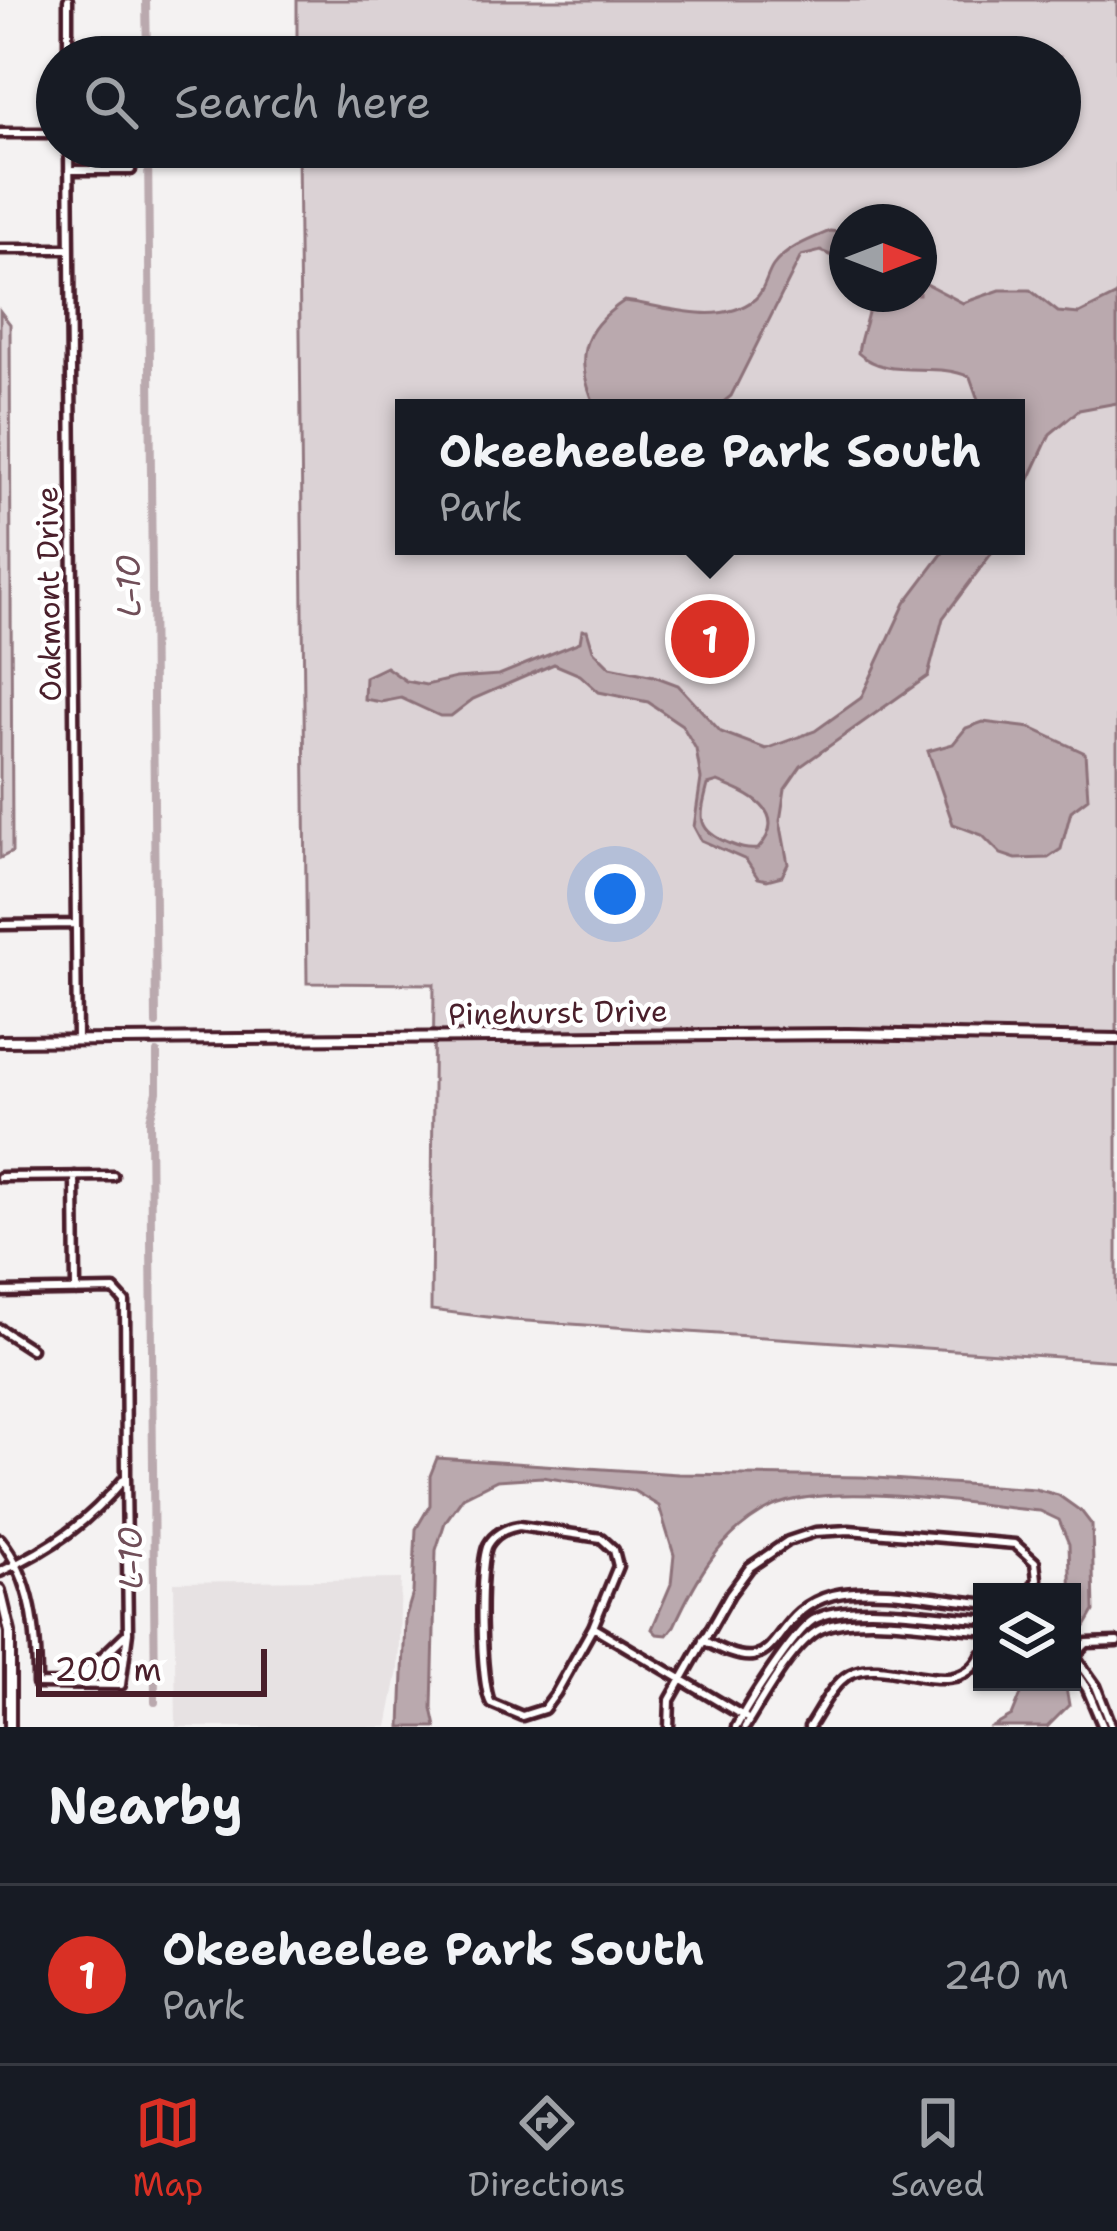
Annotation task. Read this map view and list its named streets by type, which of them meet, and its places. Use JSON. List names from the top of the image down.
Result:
{
  "streets": {
    "street": ["Oakmont Drive", "Pinehurst Drive"]
  },
  "crossings": [
    ["Oakmont Drive", "Pinehurst Drive"]
  ],
  "water": ["L-10"],
  "scale_bar": "200 m",
  "north": "right",
  "page": {
    "search": "Search here",
    "popup": ["Okeeheelee Park South", "Park"],
    "pins": "1",
    "scale": "200 m",
    "heading": "Nearby",
    "list": [
      {
        "mark": "1",
        "name": "Okeeheelee Park South",
        "note": "Park",
        "value": "240 m"
      }
    ],
    "nav": ["Map", "Directions", "Saved"]
  }
}
